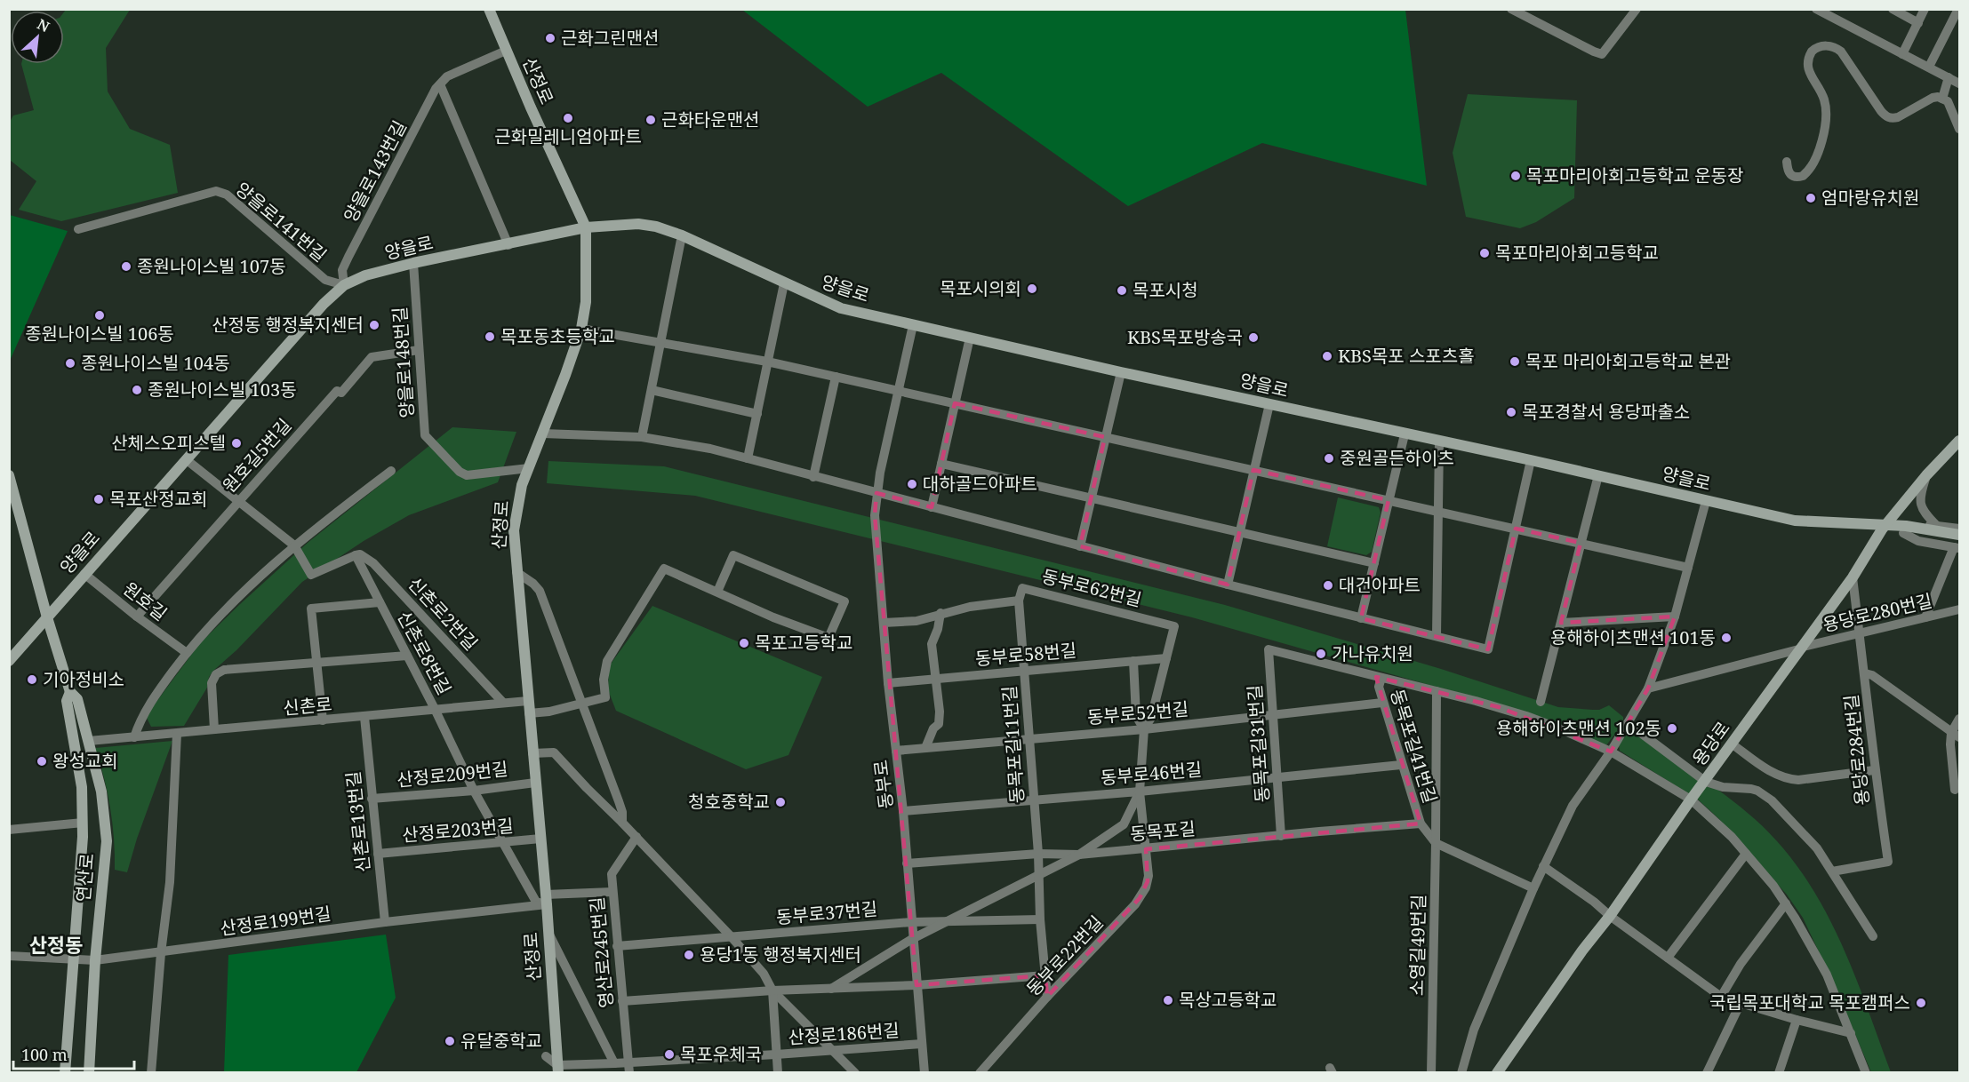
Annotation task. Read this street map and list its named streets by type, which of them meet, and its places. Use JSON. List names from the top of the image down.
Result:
{
  "streets": {
    "street": [
      "산정로",
      "양을로143번길",
      "양을로141번길",
      "양을로",
      "양을로148번길",
      "원호길5번길",
      "동부로62번길",
      "원호길",
      "용당로280번길",
      "신촌로2번길",
      "신촌로8번길",
      "동부로58번길",
      "신촌로",
      "동부로52번길",
      "동목포길31번길",
      "용당로",
      "동목포길11번길",
      "동목포길41번길",
      "용당로284번길",
      "동부로46번길",
      "산정로209번길",
      "동부로",
      "신촌로13번길",
      "산정로203번길",
      "동목포길",
      "연산로",
      "동부로37번길",
      "산정로199번길",
      "소영길49번길",
      "영산로245번길",
      "동부로22번길",
      "산정로186번길"
    ]
  },
  "crossings": [
    ["산정로", "양을로143번길"],
    ["산정로", "양을로"],
    ["산정로", "양을로148번길"],
    ["산정로", "신촌로8번길"],
    ["산정로", "신촌로"],
    ["산정로", "산정로209번길"],
    ["산정로", "산정로203번길"],
    ["산정로", "산정로199번길"],
    ["산정로", "산정로186번길"],
    ["양을로143번길", "양을로141번길"],
    ["양을로143번길", "양을로"],
    ["양을로141번길", "양을로"],
    ["양을로", "양을로148번길"],
    ["양을로", "원호길"],
    ["양을로", "용당로"],
    ["양을로", "동부로"],
    ["양을로", "연산로"],
    ["양을로148번길", "원호길5번길"],
    ["원호길5번길", "원호길"],
    ["동부로62번길", "동부로58번길"],
    ["동부로62번길", "동목포길11번길"],
    ["동부로62번길", "동부로"],
    ["용당로280번길", "용당로"],
    ["용당로280번길", "용당로284번길"],
    ["신촌로2번길", "신촌로8번길"],
    ["신촌로2번길", "신촌로"],
    ["신촌로8번길", "신촌로"],
    ["신촌로8번길", "산정로209번길"],
    ["신촌로8번길", "산정로203번길"],
    ["신촌로8번길", "산정로199번길"],
    ["동부로58번길", "동목포길11번길"],
    ["동부로58번길", "동부로"],
    ["신촌로", "신촌로13번길"],
    ["신촌로", "연산로"],
    ["동부로52번길", "동목포길31번길"],
    ["동부로52번길", "동목포길11번길"],
    ["동부로52번길", "동목포길41번길"],
    ["동부로52번길", "동부로"],
    ["동목포길31번길", "동목포길41번길"],
    ["동목포길31번길", "동부로46번길"],
    ["동목포길31번길", "동목포길"],
    ["용당로", "용당로284번길"],
    ["동목포길11번길", "동부로46번길"],
    ["동목포길11번길", "동목포길"],
    ["동목포길11번길", "동부로37번길"],
    ["동목포길11번길", "동부로22번길"],
    ["동목포길41번길", "동부로46번길"],
    ["동목포길41번길", "동목포길"],
    ["동부로46번길", "동부로"],
    ["동부로46번길", "동부로22번길"],
    ["산정로209번길", "신촌로13번길"],
    ["동부로", "동목포길"],
    ["동부로", "동부로37번길"],
    ["동부로", "산정로186번길"],
    ["신촌로13번길", "산정로203번길"],
    ["신촌로13번길", "산정로199번길"],
    ["동목포길", "동부로22번길"],
    ["연산로", "산정로199번길"],
    ["동부로37번길", "영산로245번길"],
    ["산정로199번길", "영산로245번길"],
    ["영산로245번길", "산정로186번길"]
  ],
  "districts": ["산정동"],
  "places": [
    "근화그린맨션",
    "근화밀레니엄아파트",
    "근화타운맨션",
    "목포마리아회고등학교 운동장",
    "엄마랑유치원",
    "목포마리아회고등학교",
    "종원나이스빌 107동",
    "목포시의회",
    "목포시청",
    "종원나이스빌 106동",
    "산정동 행정복지센터",
    "목포동초등학교",
    "KBS목포방송국",
    "KBS목포 스포츠홀",
    "목포 마리아회고등학교 본관",
    "종원나이스빌 104동",
    "종원나이스빌 103동",
    "목포경찰서 용당파출소",
    "산체스오피스텔",
    "중원골든하이츠",
    "대하골드아파트",
    "목포산정교회",
    "대건아파트",
    "용해하이츠맨션 101동",
    "목포고등학교",
    "가나유치원",
    "기아정비소",
    "용해하이츠맨션 102동",
    "왕성교회",
    "청호중학교",
    "용당1동 행정복지센터",
    "목상고등학교",
    "국립목포대학교 목포캠퍼스",
    "유달중학교",
    "목포우체국"
  ],
  "scale_bar": "100 m",
  "north": "top right"
}
